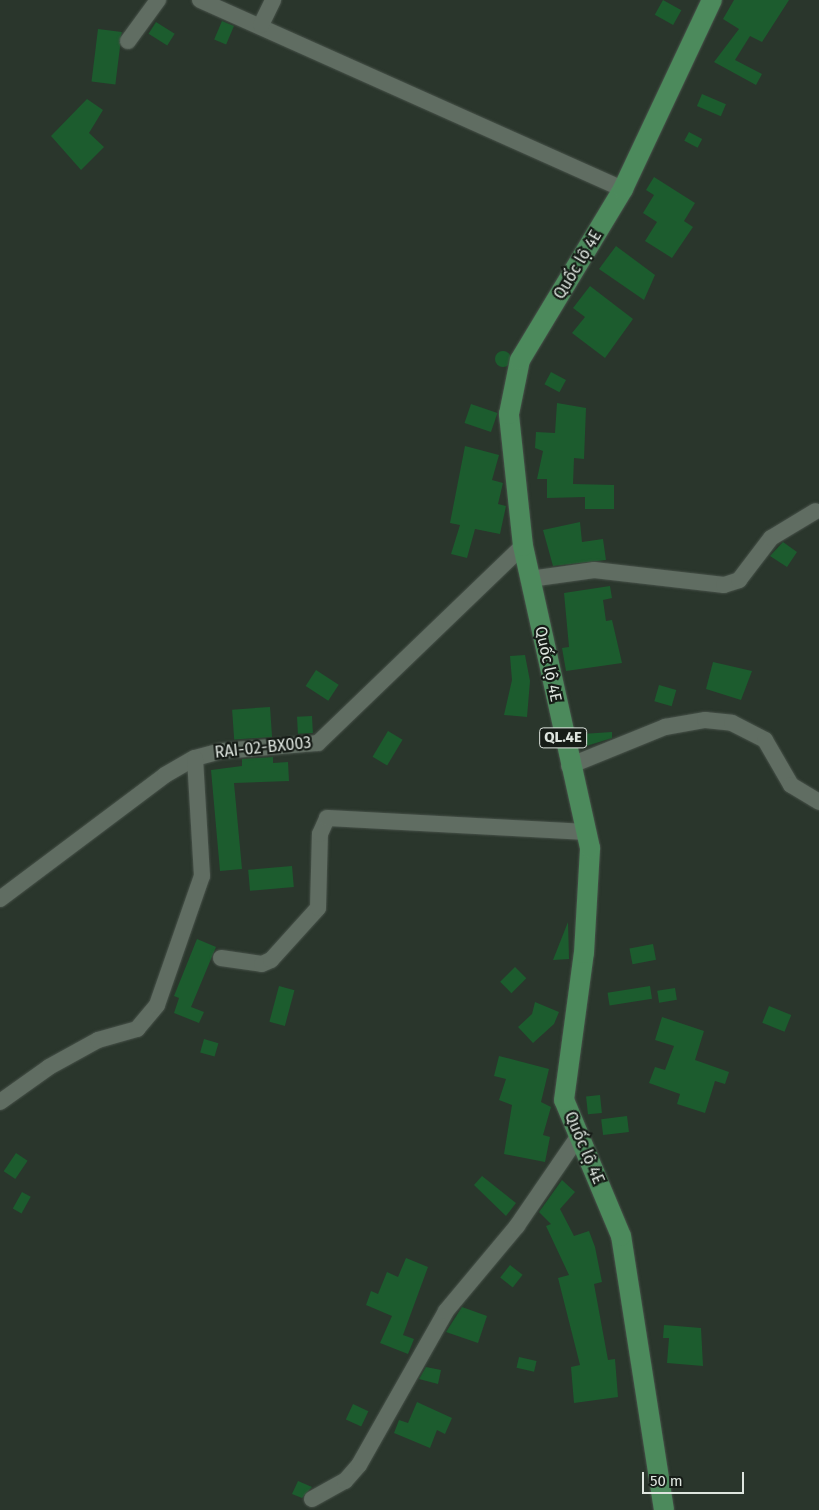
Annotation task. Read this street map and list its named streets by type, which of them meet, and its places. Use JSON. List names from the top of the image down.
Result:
{
  "streets": {
    "main road": ["Quốc lộ 4E", "QL.4E"],
    "street": ["RAI-02-BX003"]
  },
  "crossings": [
    ["Quốc lộ 4E", "RAI-02-BX003"]
  ],
  "scale_bar": "50 m"
}
